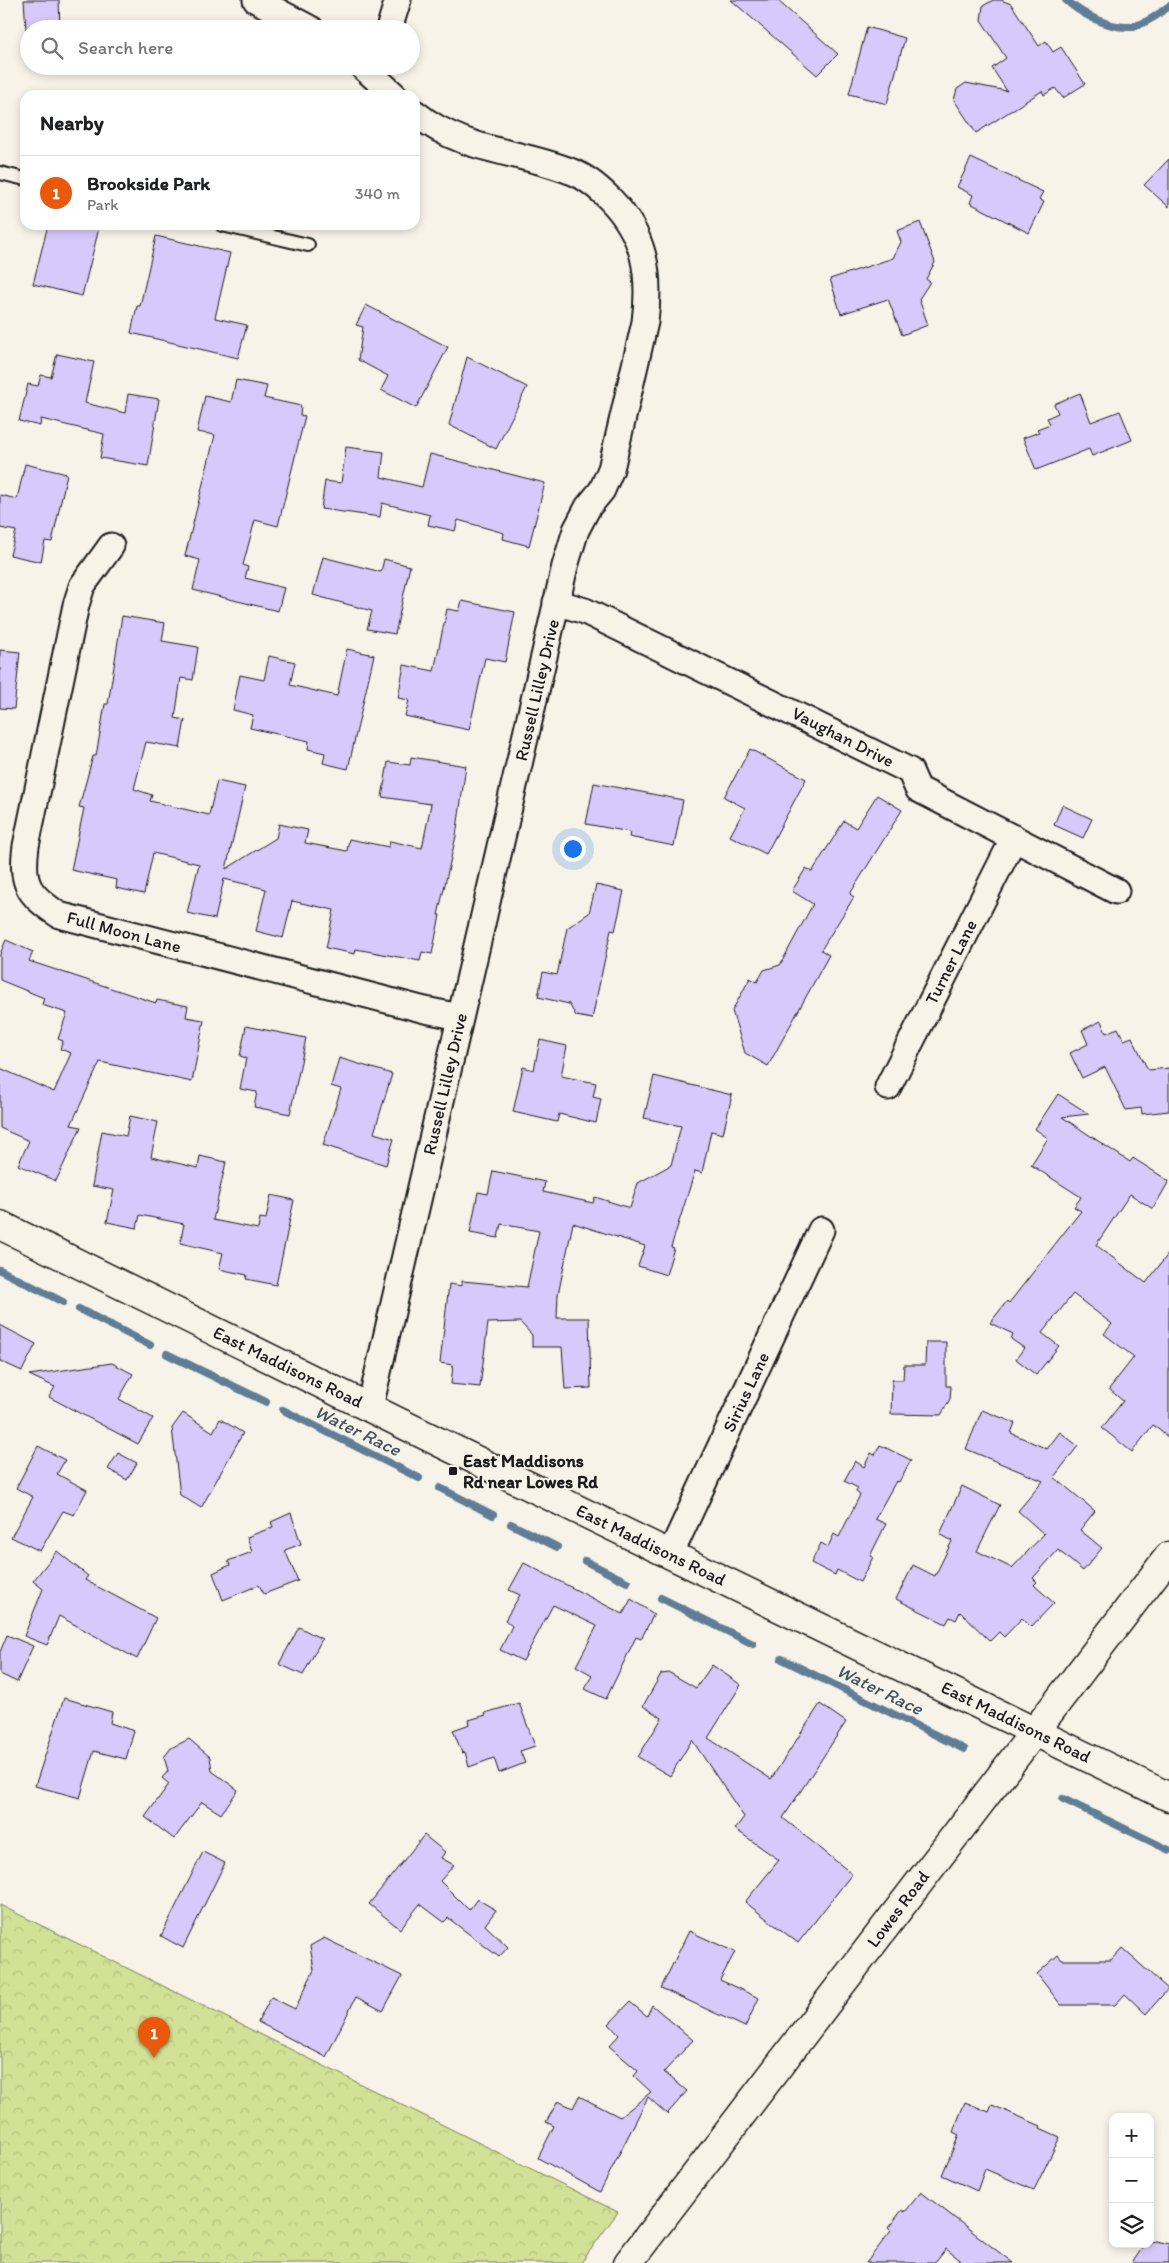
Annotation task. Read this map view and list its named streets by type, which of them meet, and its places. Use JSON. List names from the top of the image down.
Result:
{
  "streets": {
    "street": [
      "Russell Lilley Drive",
      "Vaughan Drive",
      "Full Moon Lane",
      "Turner Lane",
      "East Maddisons Road",
      "Sirius Lane",
      "Lowes Road"
    ]
  },
  "crossings": [
    ["Russell Lilley Drive", "Vaughan Drive"],
    ["Russell Lilley Drive", "Full Moon Lane"],
    ["Russell Lilley Drive", "East Maddisons Road"],
    ["Vaughan Drive", "Turner Lane"],
    ["East Maddisons Road", "Sirius Lane"],
    ["East Maddisons Road", "Lowes Road"]
  ],
  "water": ["Water Race"],
  "places": {
    "transit": ["East Maddisons Rd near Lowes Rd"]
  },
  "page": {
    "search": "Search here",
    "heading": "Nearby",
    "list": [
      {
        "mark": "1",
        "name": "Brookside Park",
        "note": "Park",
        "value": "340 m"
      }
    ],
    "pins": "1",
    "map_buttons": ["+", "−"]
  }
}
